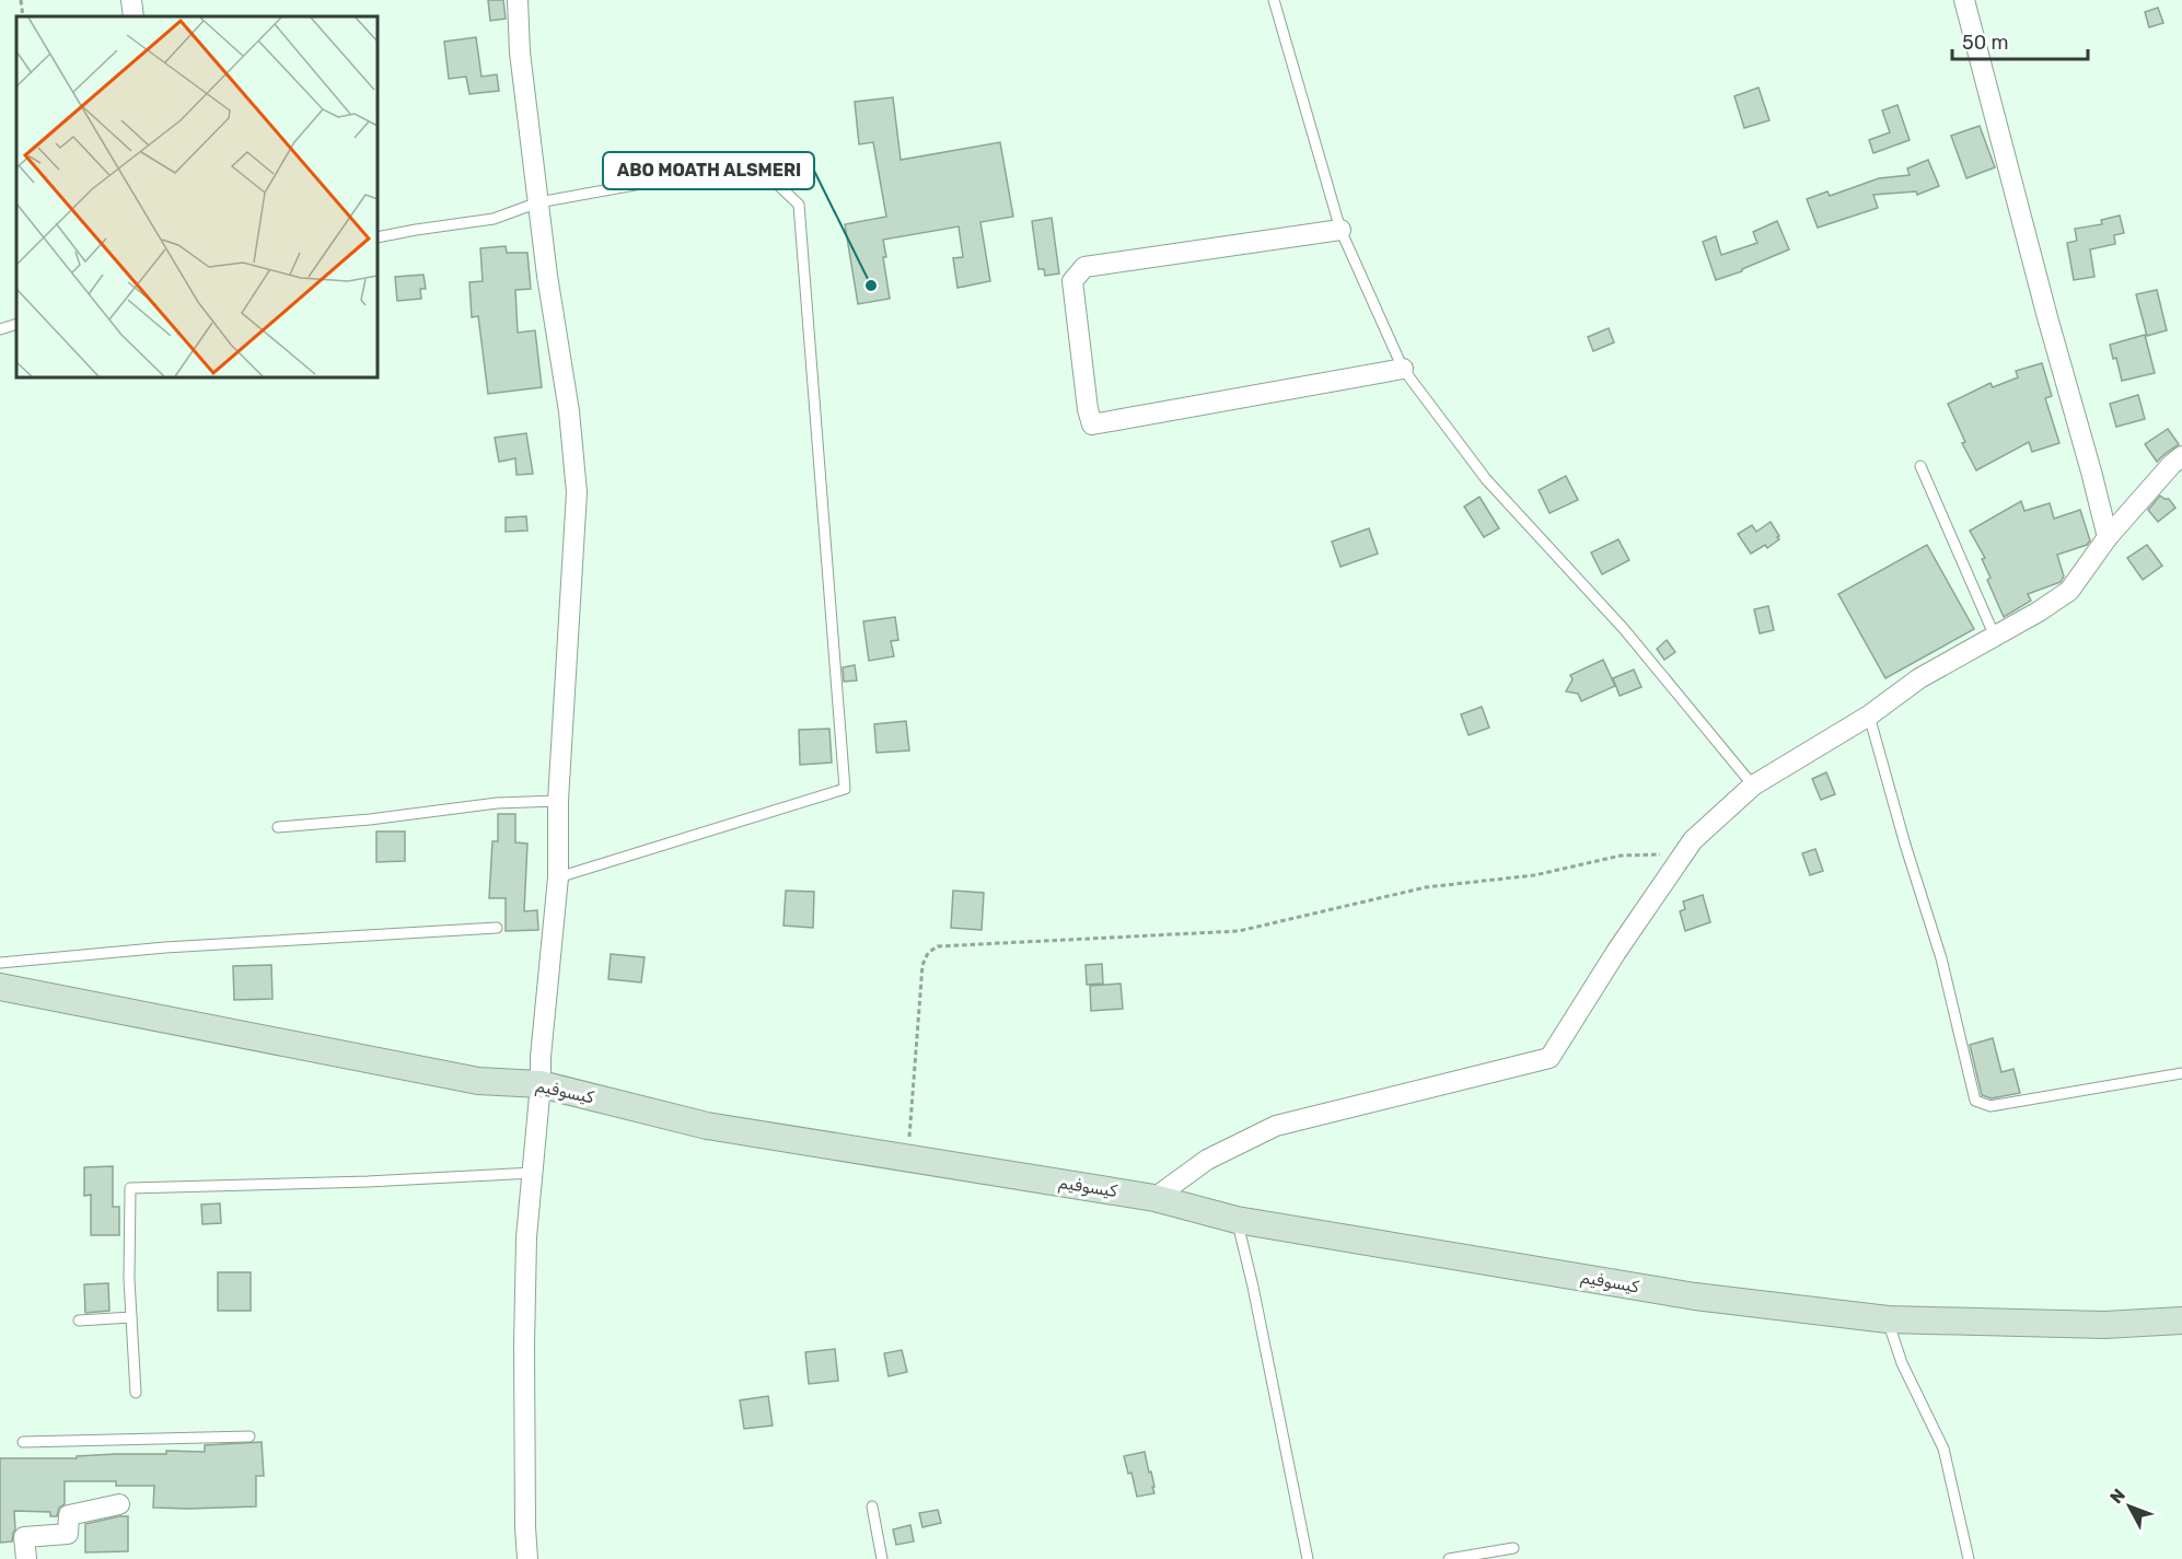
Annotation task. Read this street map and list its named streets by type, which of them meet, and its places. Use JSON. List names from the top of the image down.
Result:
{
  "streets": {
    "street": ["كيسوفيم"]
  },
  "places": ["ABO MOATH ALSMERI"],
  "scale_bar": "50 m",
  "north": "top left"
}
